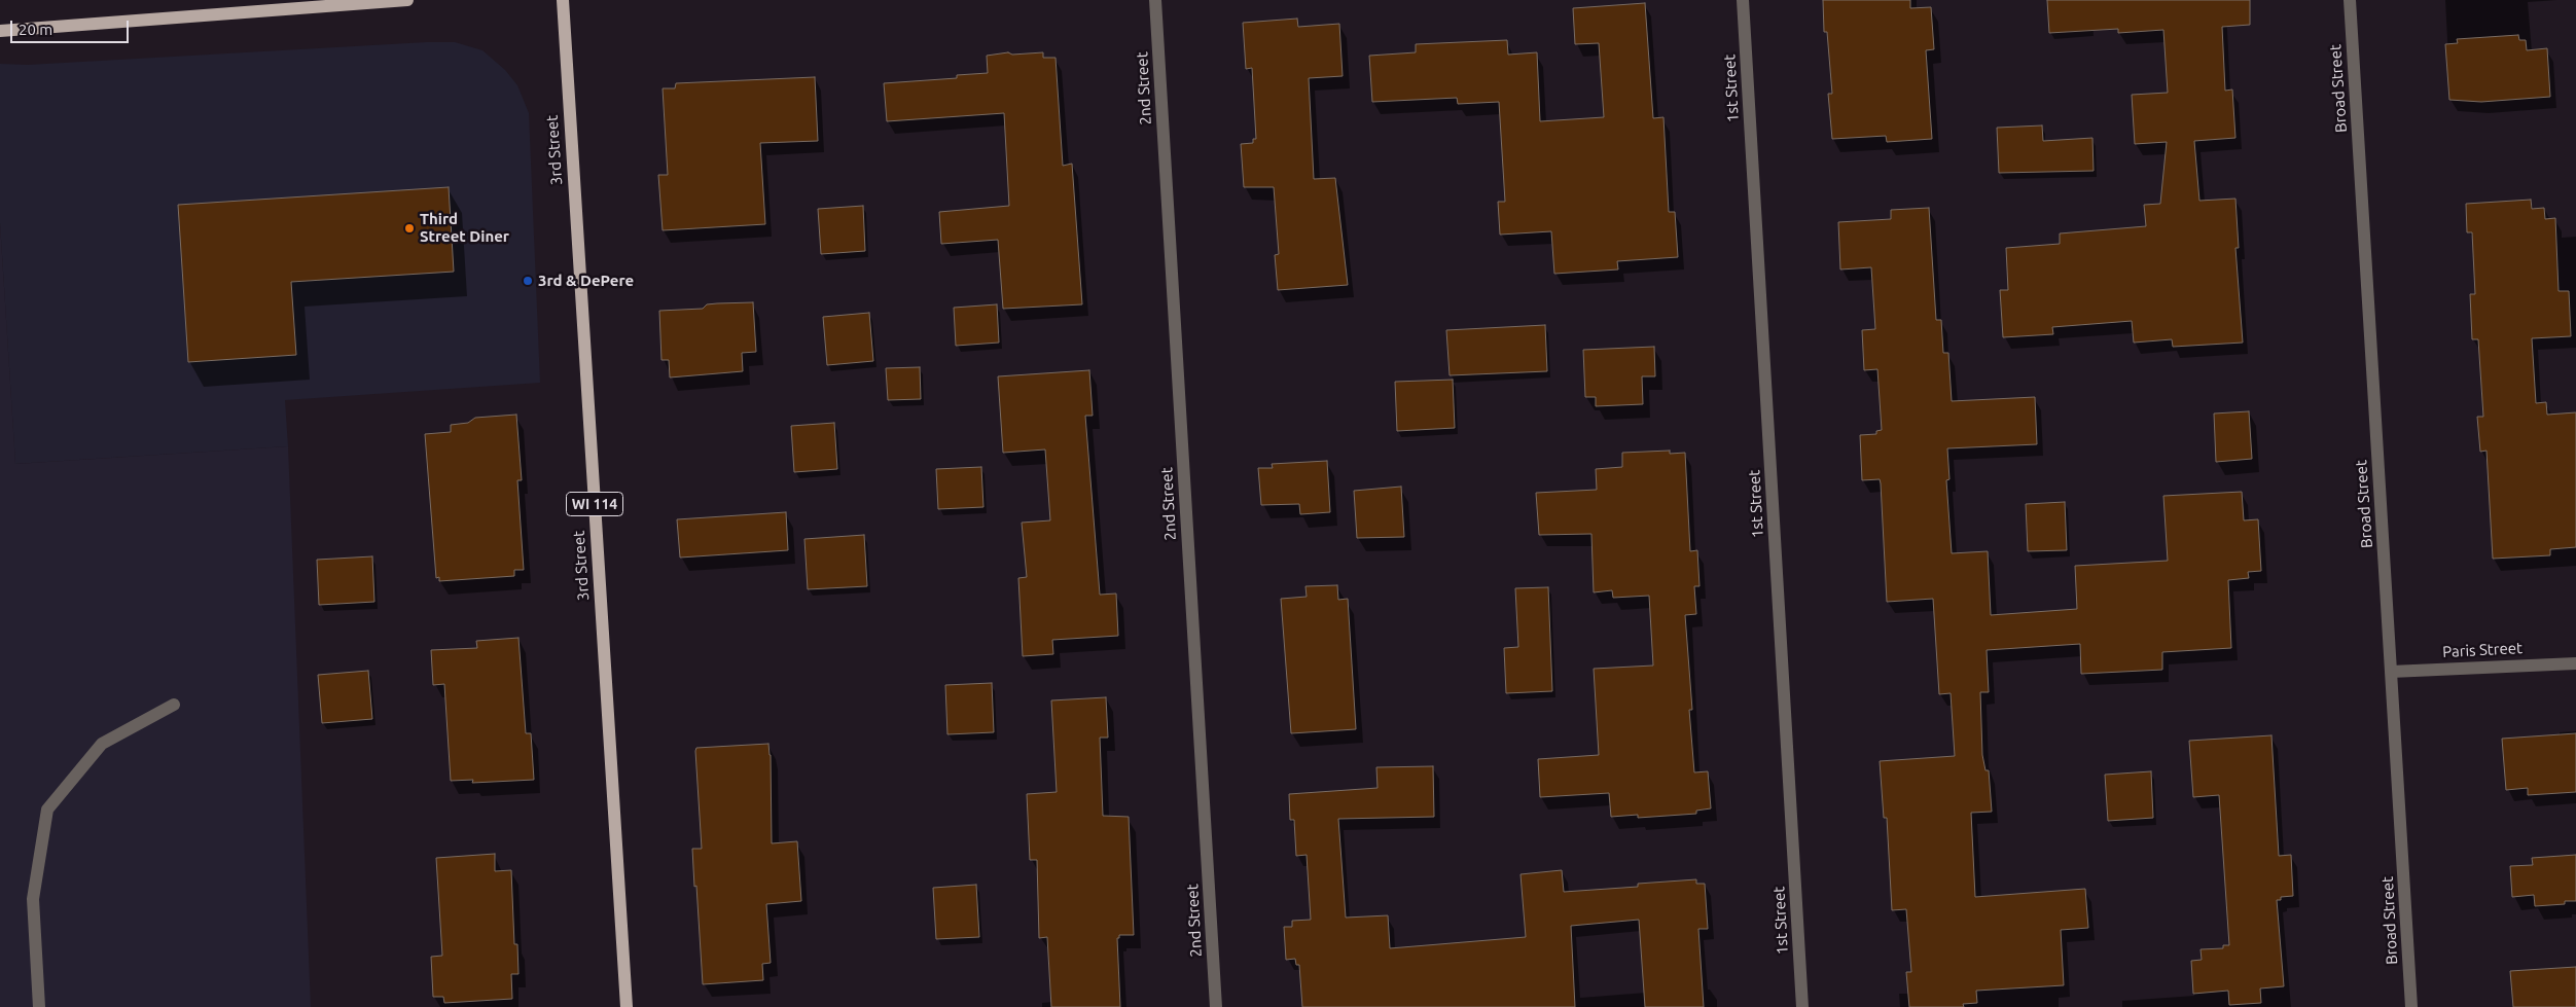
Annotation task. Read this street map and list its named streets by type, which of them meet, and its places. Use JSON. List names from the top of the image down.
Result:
{
  "streets": {
    "main road": ["3rd Street", "WI 114"],
    "street": [
      "2nd Street",
      "1st Street",
      "Broad Street",
      "Paris Street"
    ]
  },
  "crossings": [
    ["Broad Street", "Paris Street"]
  ],
  "places": ["Third Street Diner", "3rd & DePere"],
  "scale_bar": "20 m"
}
